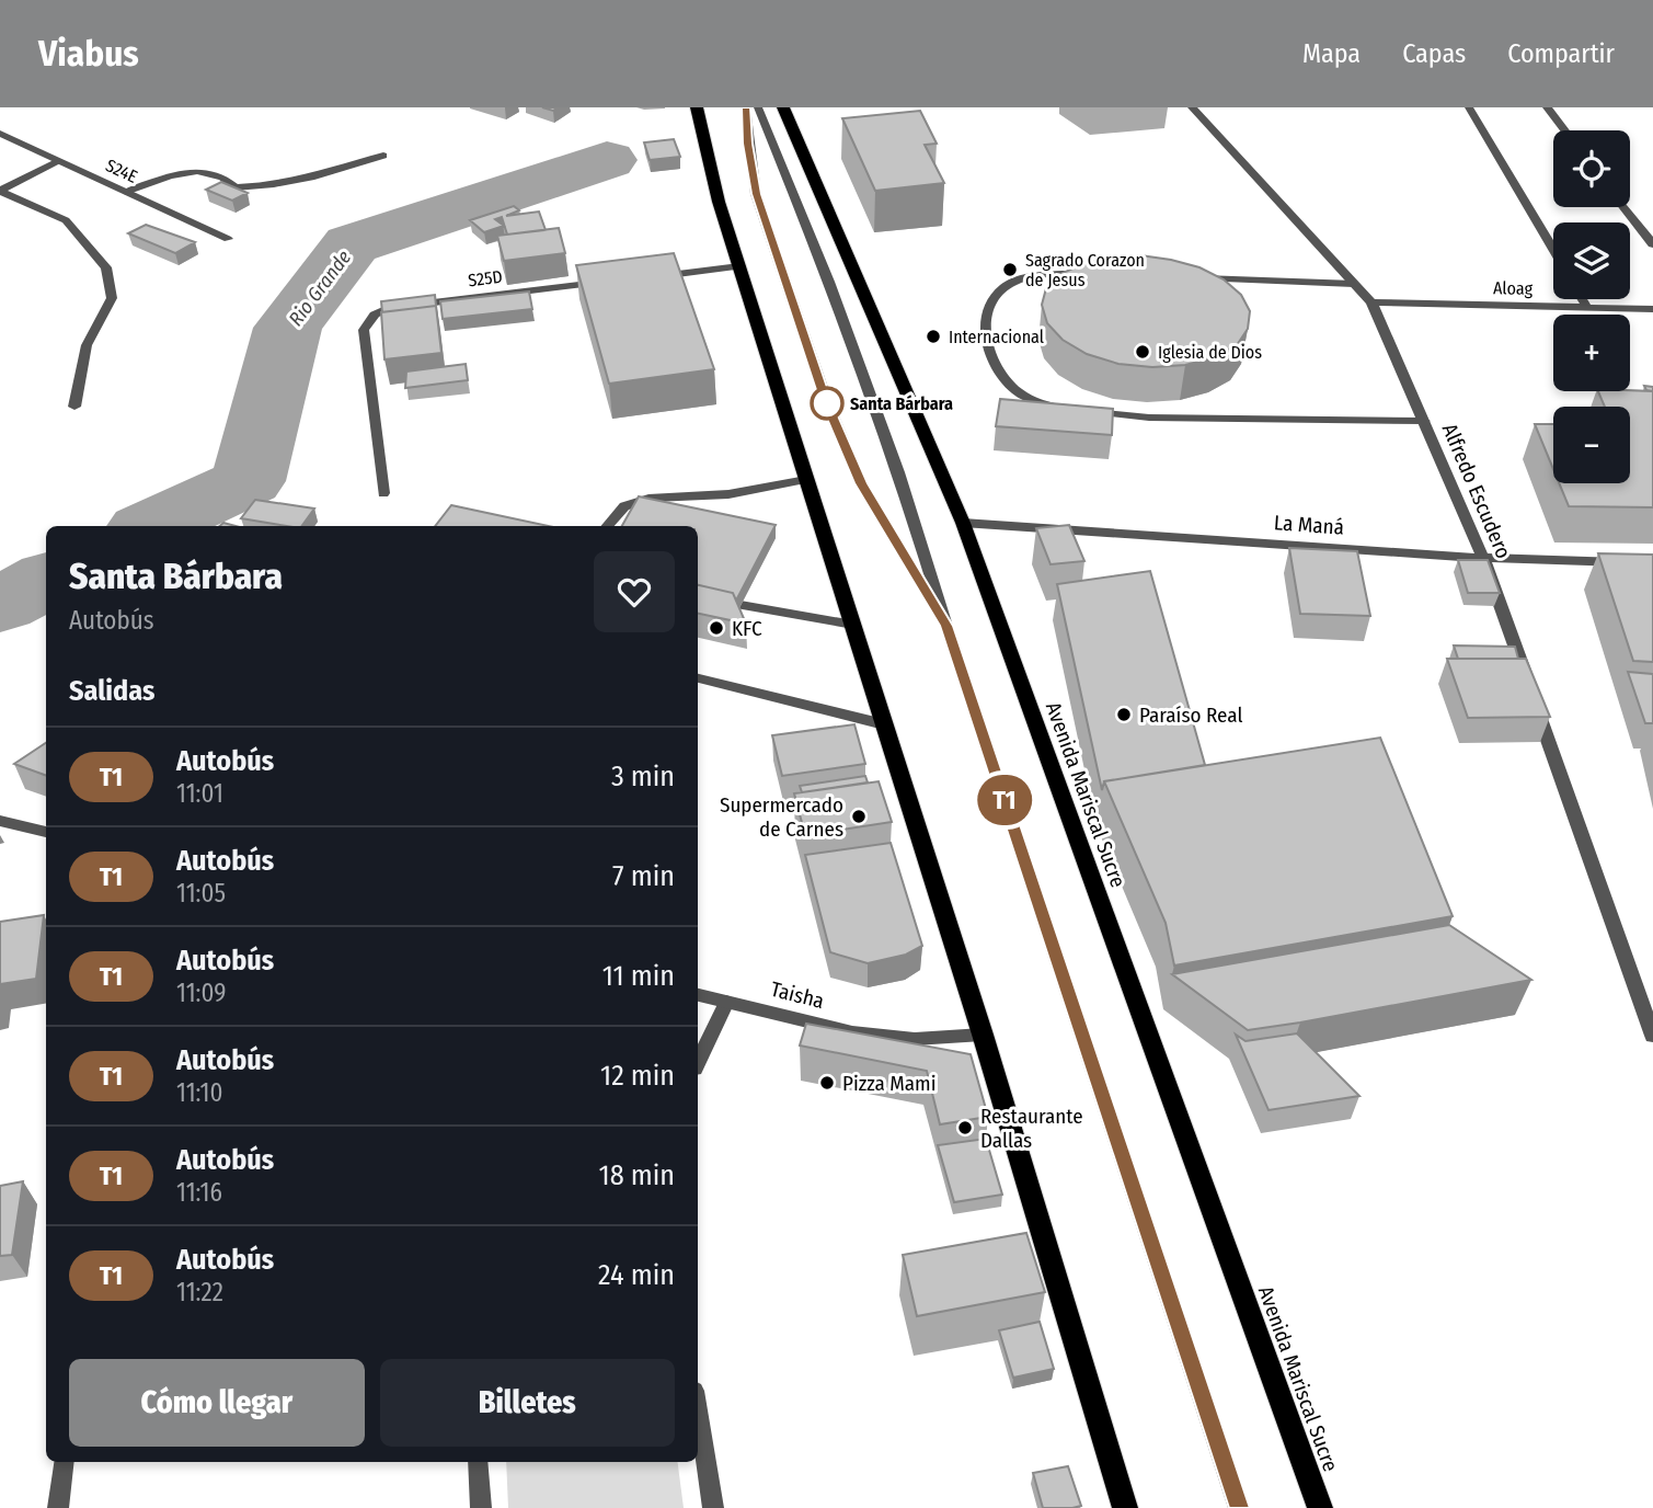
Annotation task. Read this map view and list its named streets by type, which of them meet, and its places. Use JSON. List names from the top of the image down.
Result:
{
  "streets": {
    "main road": ["Avenida Mariscal Sucre"],
    "street": [
      "S24E",
      "S25D",
      "Aloag",
      "Alfredo Escudero",
      "La Maná",
      "Taisha"
    ]
  },
  "crossings": [
    ["Aloag", "Alfredo Escudero"],
    ["Alfredo Escudero", "La Maná"],
    ["La Maná", "Avenida Mariscal Sucre"]
  ],
  "water": ["Rio Grande"],
  "places": [
    "Sagrado Corazon de Jesus",
    "Internacional",
    "Iglesia de Dios",
    "Santa Bárbara",
    "KFC",
    "Paraíso Real",
    "Supermercado de Carnes",
    "Pizza Mami",
    "Restaurante Dallas"
  ],
  "lines": ["bus line T1"],
  "page": {
    "header": "Viabus",
    "nav": ["Mapa", "Capas", "Compartir"],
    "on_map": "T1",
    "map_buttons": ["+", "−"],
    "heading": [
      ["Santa Bárbara", "Autobús"],
      "Salidas"
    ],
    "list": [
      {
        "mark": "T1",
        "name": "Autobús",
        "note": "11:01",
        "value": "3 min"
      },
      {
        "mark": "T1",
        "name": "Autobús",
        "note": "11:05",
        "value": "7 min"
      },
      {
        "mark": "T1",
        "name": "Autobús",
        "note": "11:09",
        "value": "11 min"
      },
      {
        "mark": "T1",
        "name": "Autobús",
        "note": "11:10",
        "value": "12 min"
      },
      {
        "mark": "T1",
        "name": "Autobús",
        "note": "11:16",
        "value": "18 min"
      },
      {
        "mark": "T1",
        "name": "Autobús",
        "note": "11:22",
        "value": "24 min"
      }
    ],
    "buttons": ["Cómo llegar", "Billetes"]
  }
}
